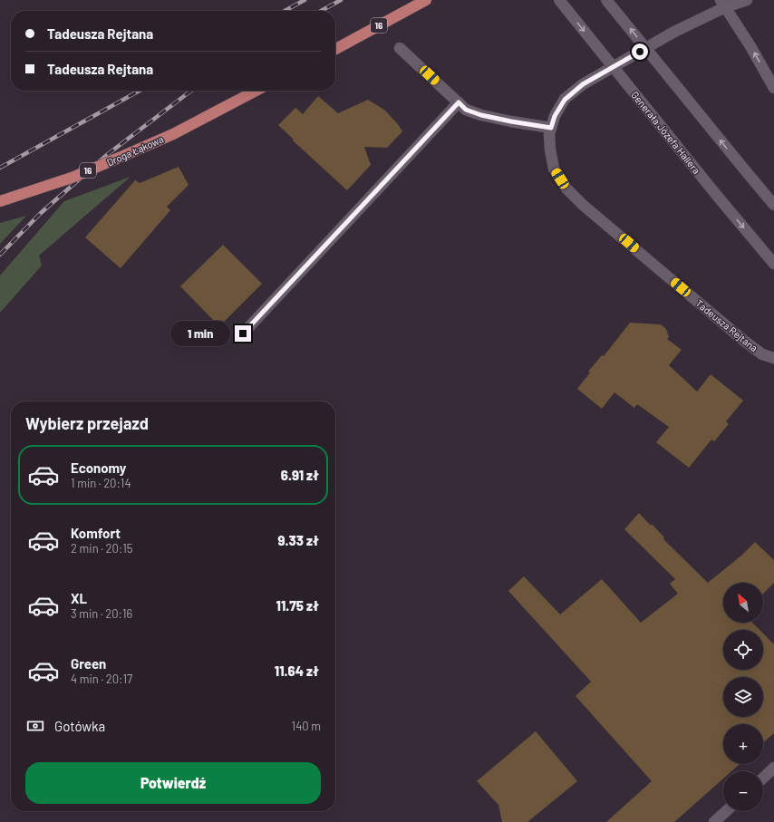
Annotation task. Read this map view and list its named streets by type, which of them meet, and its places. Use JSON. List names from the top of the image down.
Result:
{
  "streets": {
    "main road": [
      "16",
      "Generała Józefa Hallera",
      "Droga Łąkowa",
      "Tadeusza Rejtana"
    ]
  },
  "north": "top left",
  "page": {
    "banner": ["Tadeusza Rejtana", "Tadeusza Rejtana"],
    "bubble": "1 min",
    "heading": "Wybierz przejazd",
    "list": [
      {
        "name": "Economy",
        "note": "1 min · 20:14",
        "value": "6.91 zł"
      },
      {
        "name": "Komfort",
        "note": "2 min · 20:15",
        "value": "9.33 zł"
      },
      {
        "name": "XL",
        "note": "3 min · 20:16",
        "value": "11.75 zł"
      },
      {
        "name": "Green",
        "note": "4 min · 20:17",
        "value": "11.64 zł"
      }
    ],
    "map_buttons": ["+", "−"],
    "pay": ["Gotówka", "140 m"],
    "buttons": "Potwierdź"
  }
}
